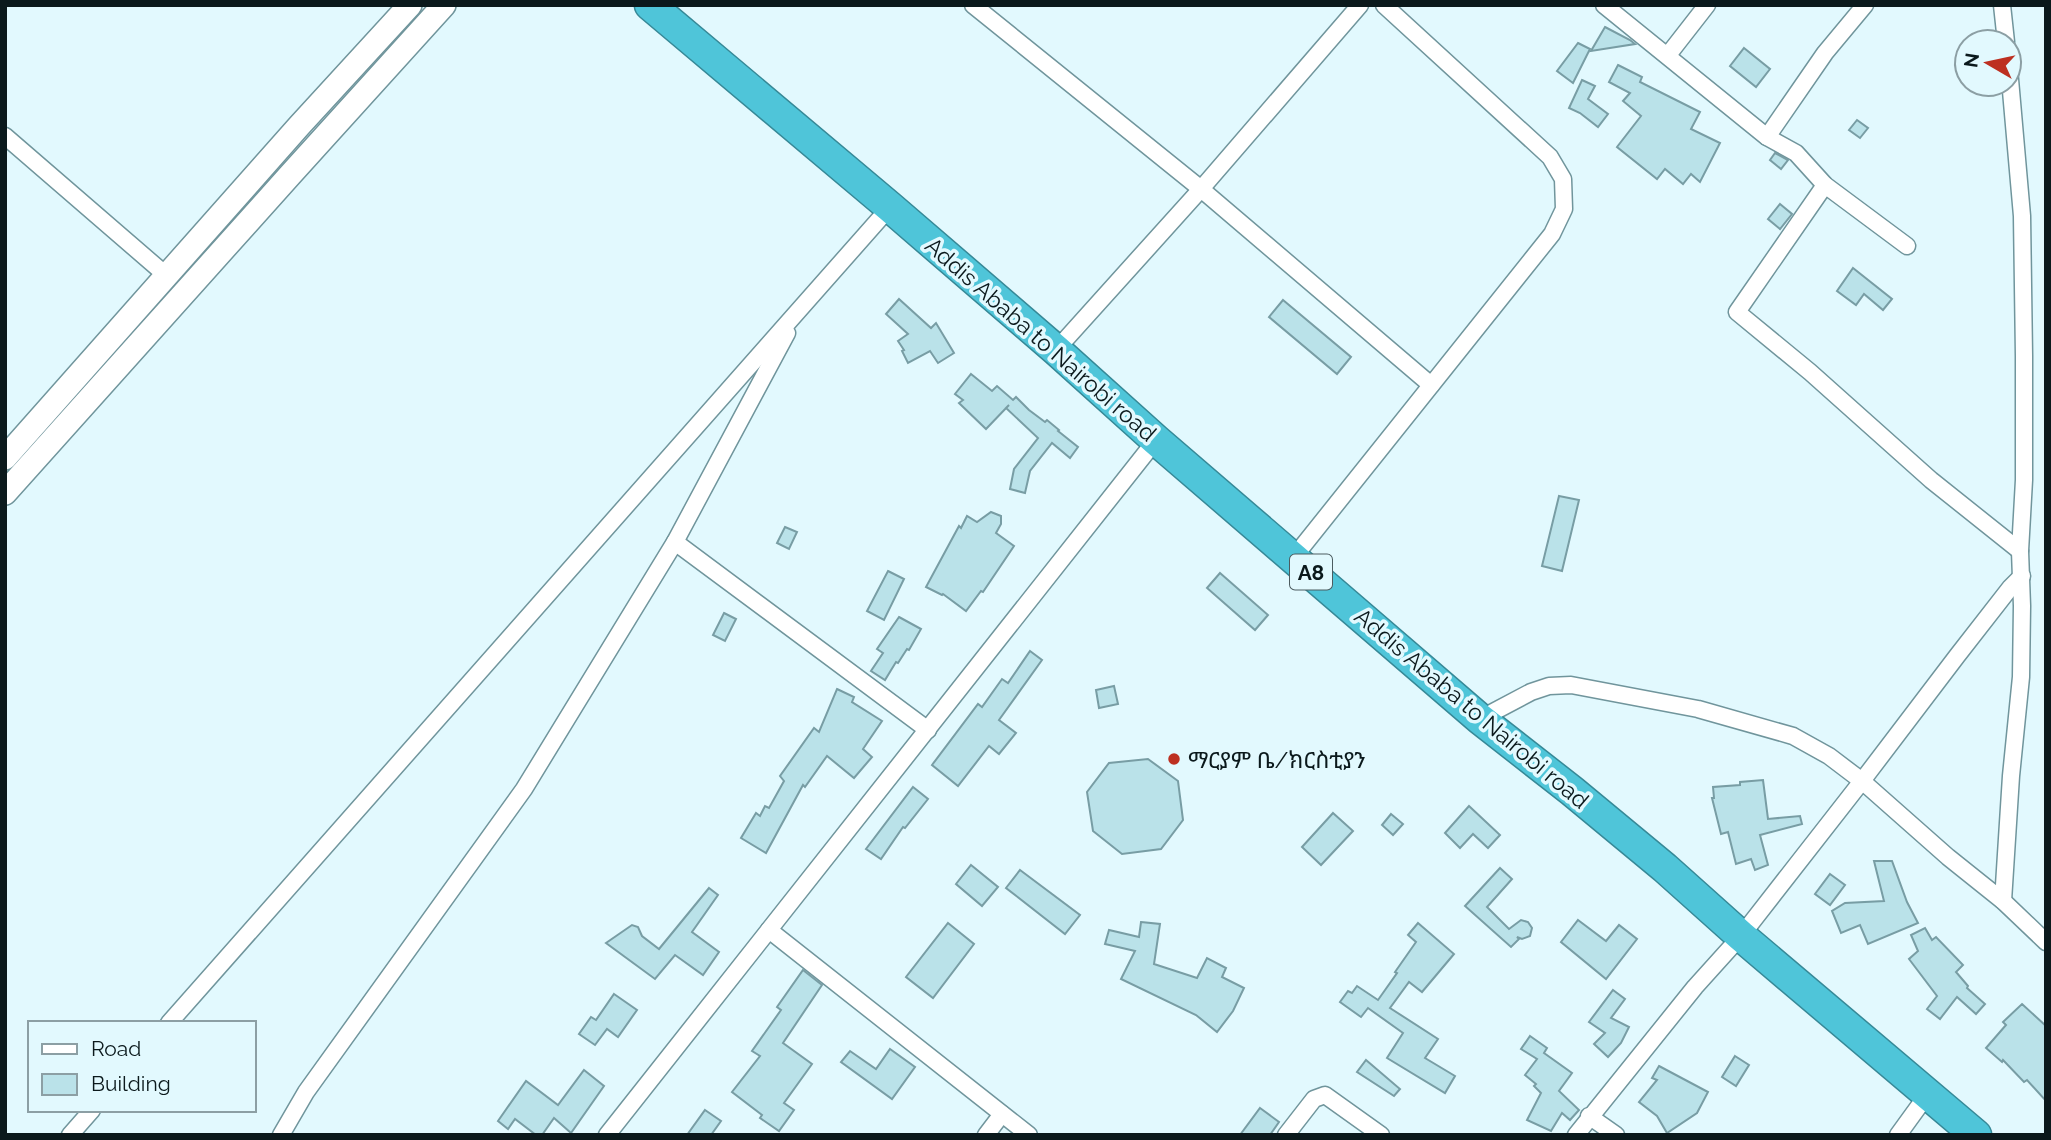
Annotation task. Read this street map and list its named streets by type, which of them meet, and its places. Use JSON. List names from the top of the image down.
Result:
{
  "streets": {
    "highway": ["Addis Ababa to Nairobi road", "A8"]
  },
  "places": ["ማርያም ቤ/ክርስቲያን"],
  "legend": ["Road", "Building"],
  "north": "left"
}
